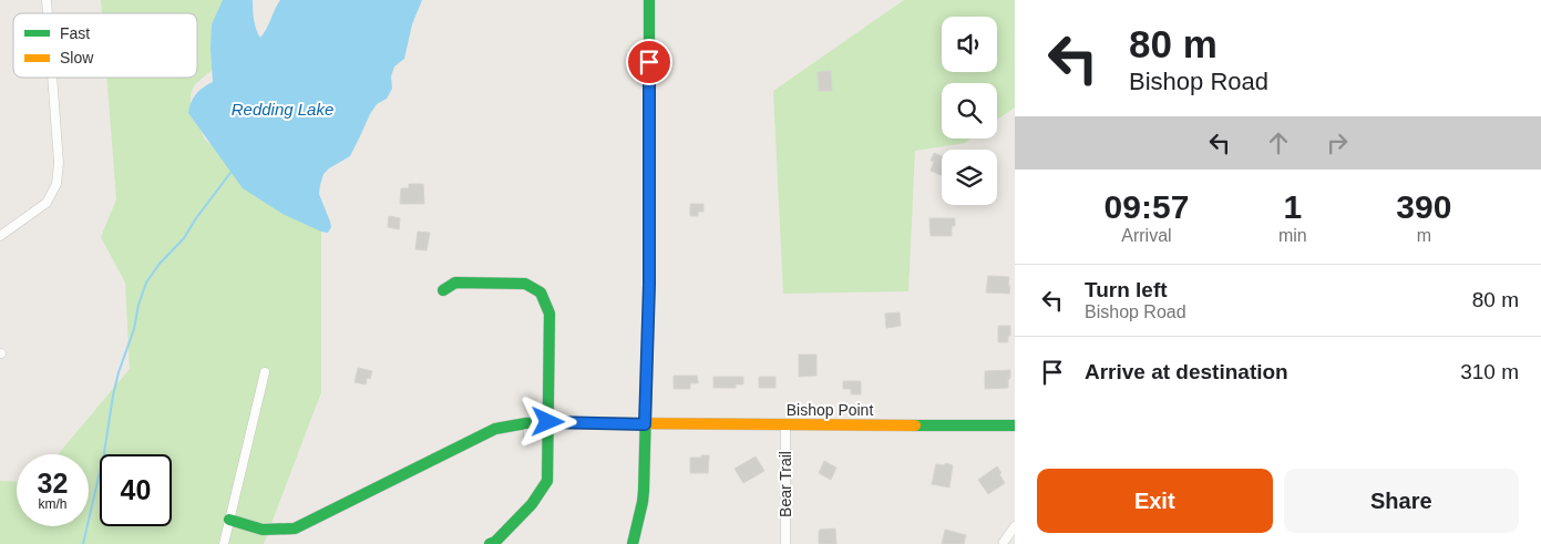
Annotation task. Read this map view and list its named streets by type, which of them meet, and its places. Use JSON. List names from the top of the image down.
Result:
{
  "streets": {
    "street": ["Bishop Point", "Bear Trail"]
  },
  "crossings": [
    ["Bishop Point", "Bear Trail"]
  ],
  "water": ["Redding Lake"],
  "legend": ["Fast", "Slow"],
  "page": {
    "turn": ["80 m", "Bishop Road"],
    "eta": [
      "09:57",
      "Arrival",
      "1",
      "min",
      "390",
      "m"
    ],
    "list": [
      {
        "name": "Turn left",
        "note": "Bishop Road",
        "value": "80 m"
      },
      {
        "name": "Arrive at destination",
        "value": "310 m"
      }
    ],
    "speed": "32 km/h",
    "limit": "40",
    "buttons": ["Exit", "Share"]
  }
}
